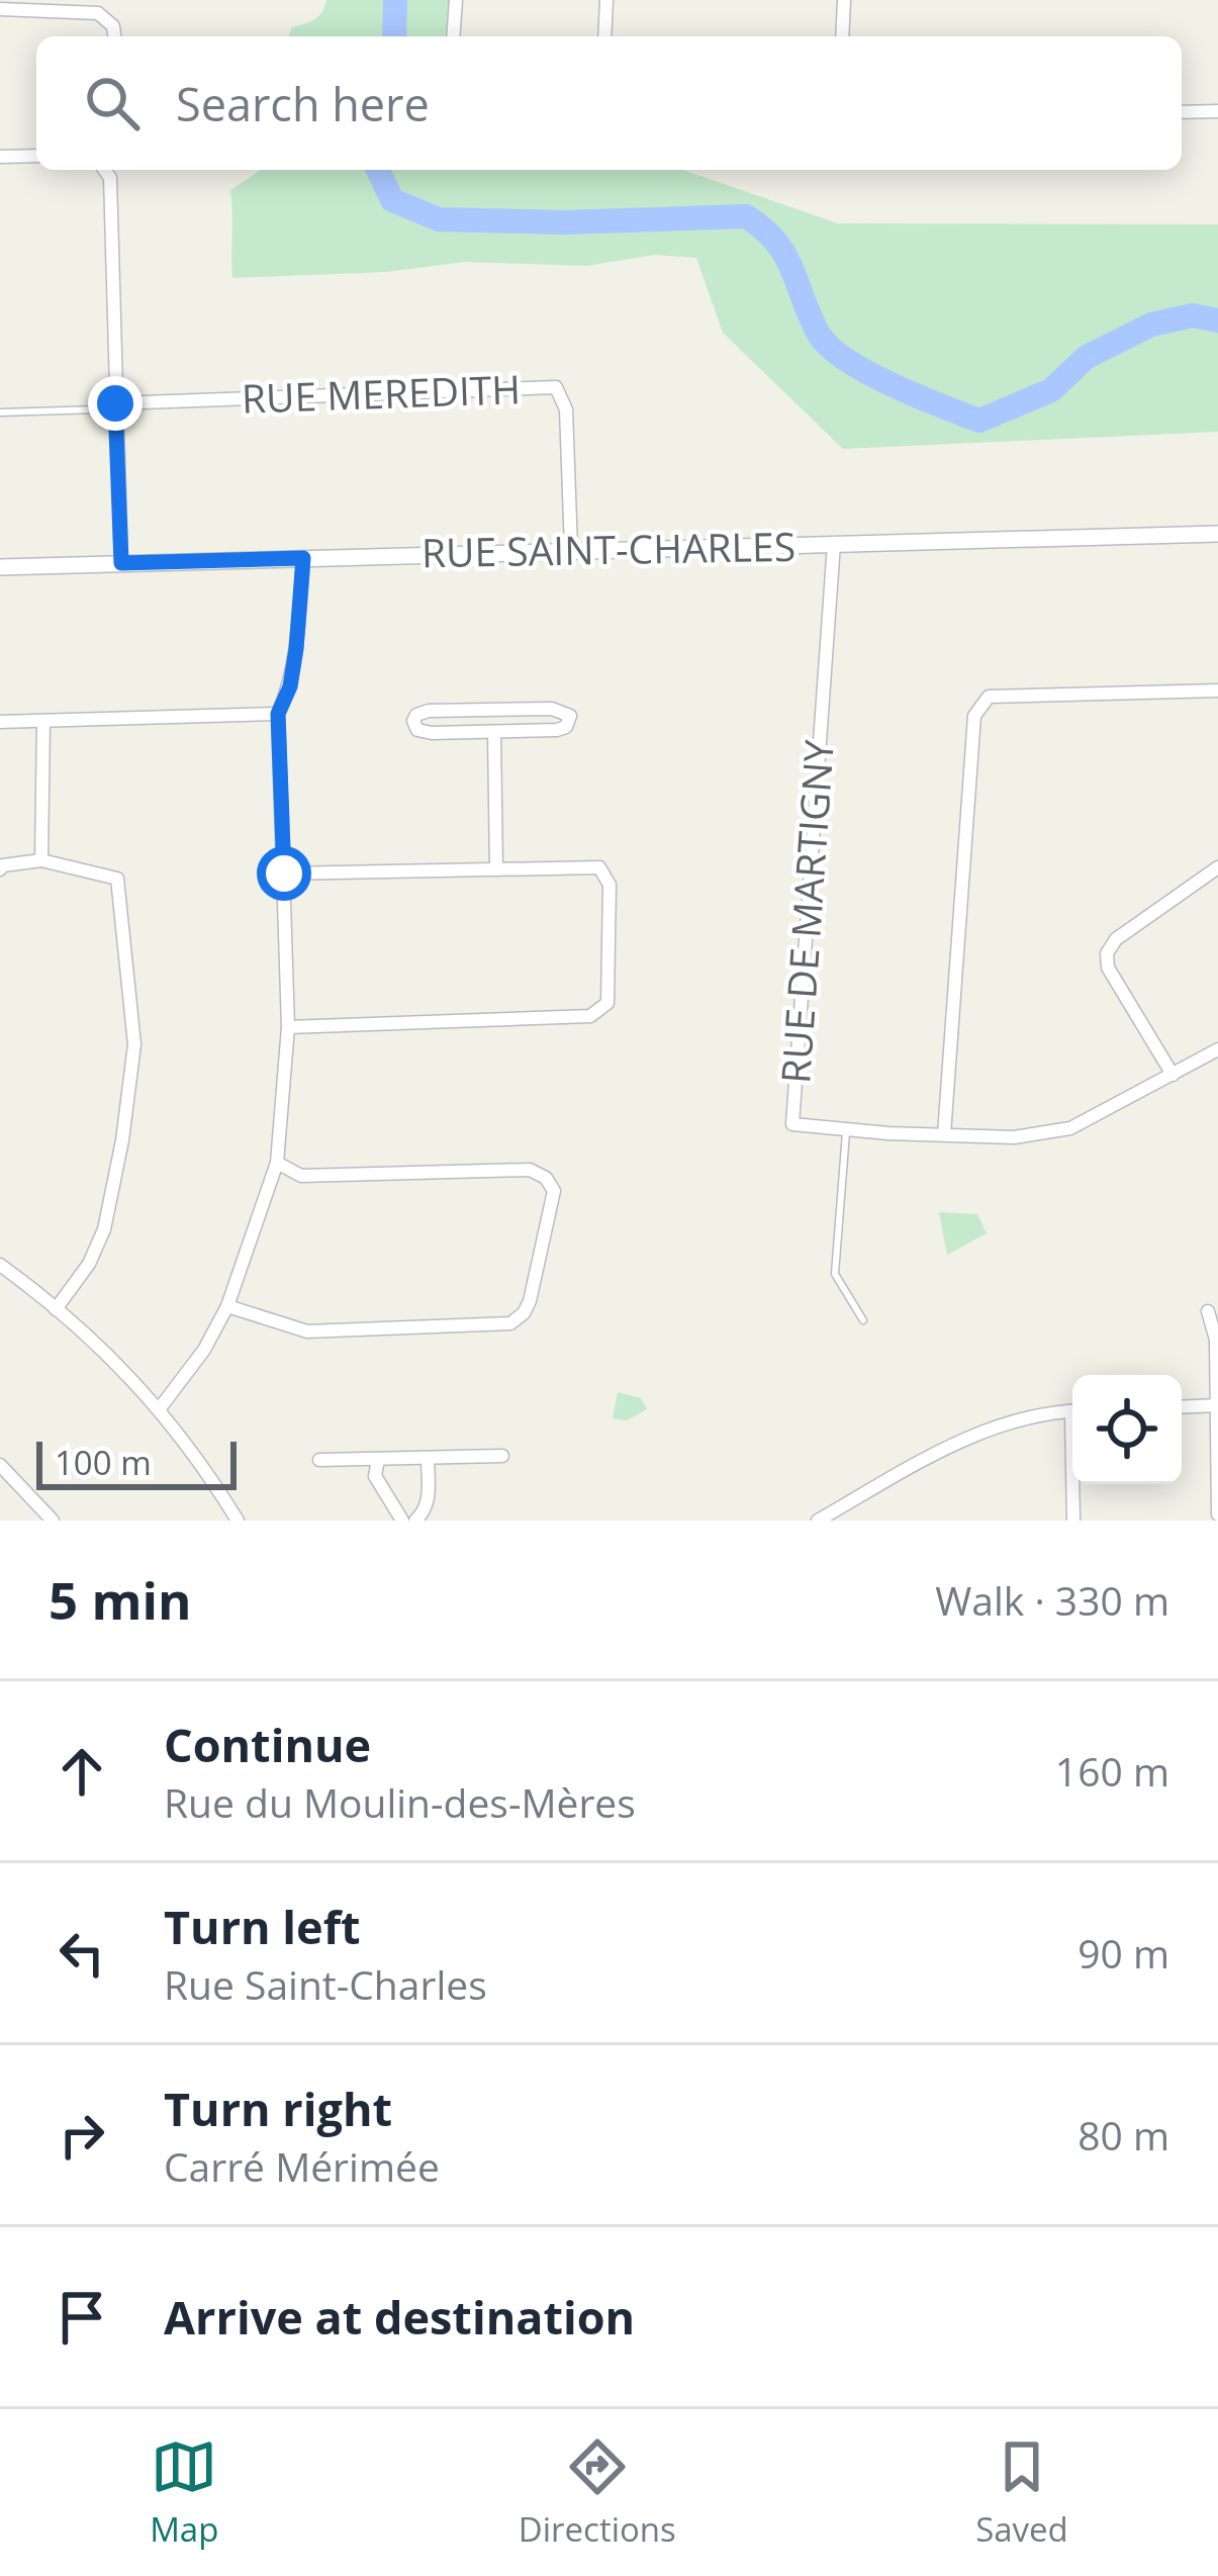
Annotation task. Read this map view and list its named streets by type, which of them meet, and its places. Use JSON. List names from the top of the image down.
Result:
{
  "streets": {
    "street": ["RUE MEREDITH", "RUE SAINT-CHARLES", "RUE DE MARTIGNY"]
  },
  "crossings": [
    ["RUE MEREDITH", "RUE SAINT-CHARLES"],
    ["RUE SAINT-CHARLES", "RUE DE MARTIGNY"]
  ],
  "scale_bar": "100 m",
  "page": {
    "search": "Search here",
    "scale": "100 m",
    "heading": ["5 min", "Walk · 330 m"],
    "list": [
      ["Continue", "Rue du Moulin-des-Mères", "160 m"],
      ["Turn left", "Rue Saint-Charles", "90 m"],
      ["Turn right", "Carré Mérimée", "80 m"],
      "Arrive at destination"
    ],
    "nav": ["Map", "Directions", "Saved"]
  }
}
